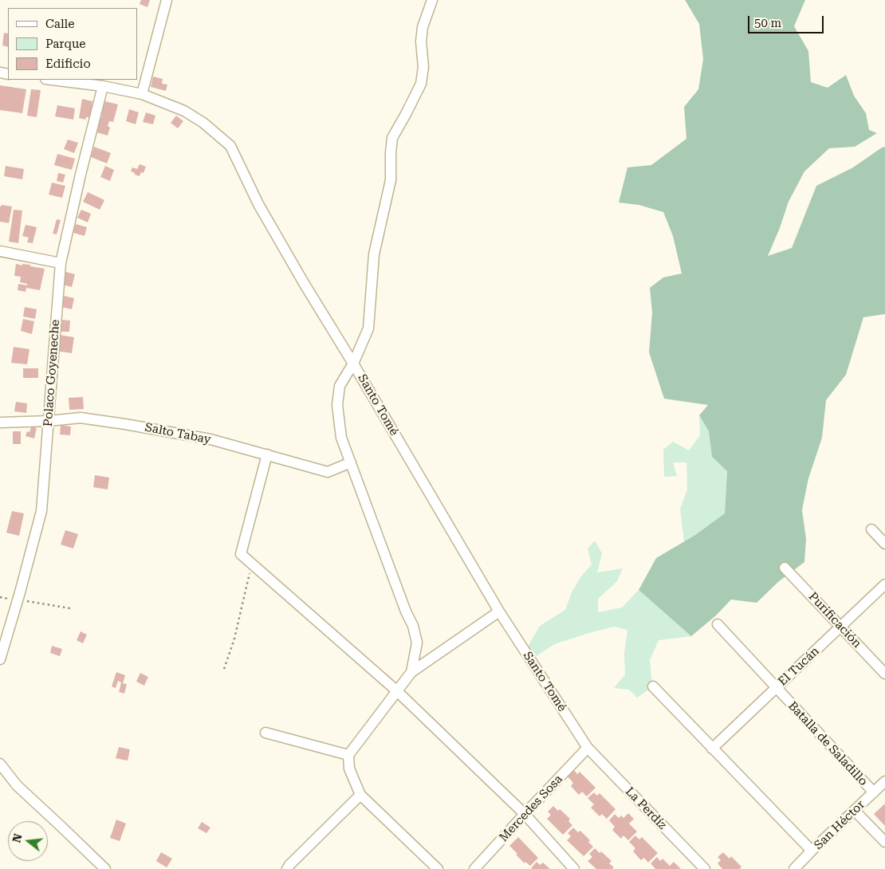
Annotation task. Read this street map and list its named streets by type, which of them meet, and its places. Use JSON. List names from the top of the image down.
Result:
{
  "streets": {
    "street": [
      "Polaco Goyeneche",
      "Santo Tomé",
      "Salto Tabay",
      "Purificación",
      "El Tucán",
      "Batalla de Saladillo",
      "Mercedes Sosa",
      "La Perdíz",
      "San Héctor"
    ]
  },
  "crossings": [
    ["Polaco Goyeneche", "Santo Tomé"],
    ["Polaco Goyeneche", "Salto Tabay"],
    ["Santo Tomé", "Mercedes Sosa"],
    ["Santo Tomé", "La Perdíz"],
    ["Purificación", "El Tucán"],
    ["El Tucán", "Batalla de Saladillo"],
    ["Batalla de Saladillo", "San Héctor"],
    ["Mercedes Sosa", "La Perdíz"]
  ],
  "legend": ["Calle", "Parque", "Edificio"],
  "scale_bar": "50 m",
  "north": "left"
}
